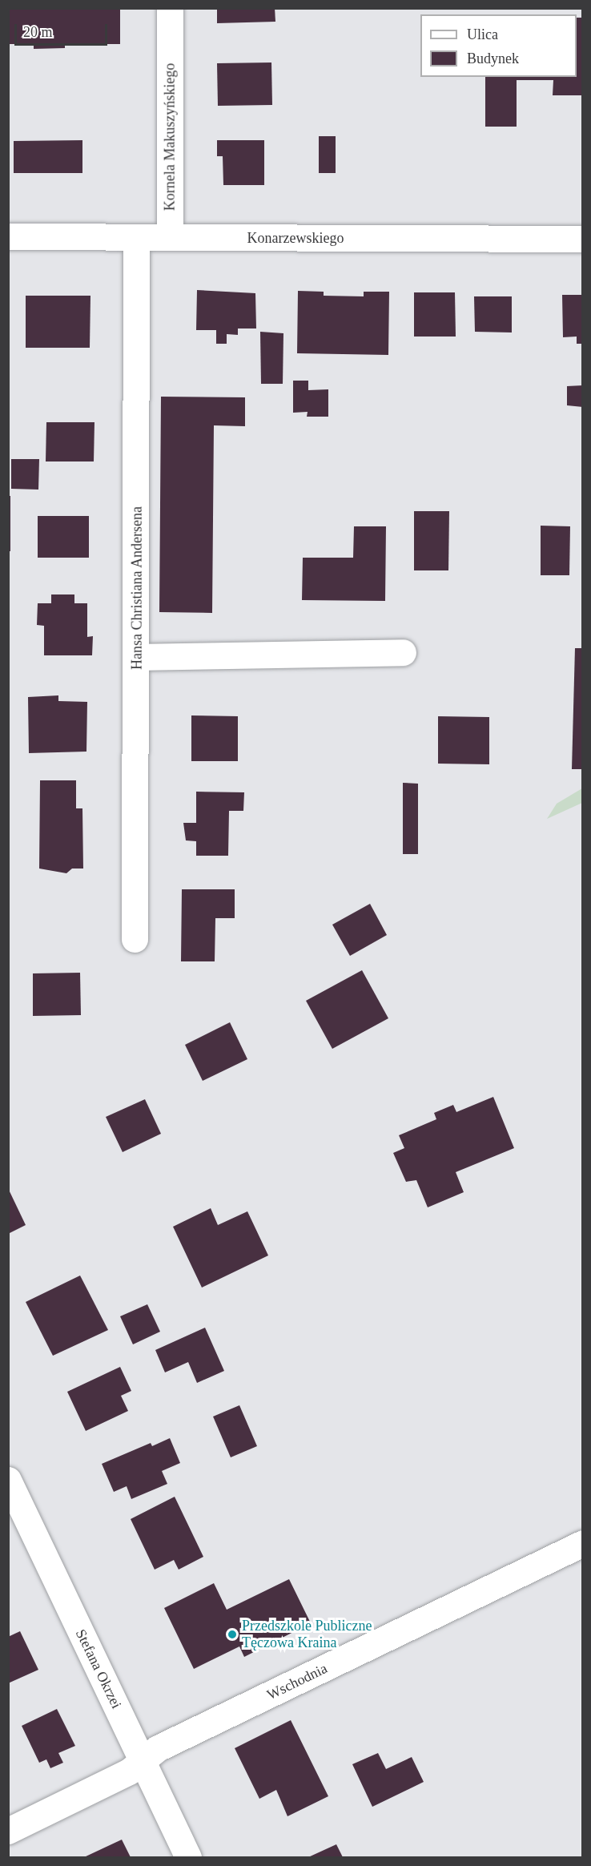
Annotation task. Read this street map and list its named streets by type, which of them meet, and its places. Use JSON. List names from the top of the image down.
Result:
{
  "streets": {
    "street": [
      "Kornela Makuszyńskiego",
      "Konarzewskiego",
      "Hansa Christiana Andersena",
      "Stefana Okrzei",
      "Wschodnia"
    ]
  },
  "crossings": [
    ["Kornela Makuszyńskiego", "Konarzewskiego"],
    ["Konarzewskiego", "Hansa Christiana Andersena"],
    ["Stefana Okrzei", "Wschodnia"]
  ],
  "places": ["Przedszkole Publiczne Tęczowa Kraina"],
  "legend": ["Ulica", "Budynek"],
  "scale_bar": "20 m"
}
